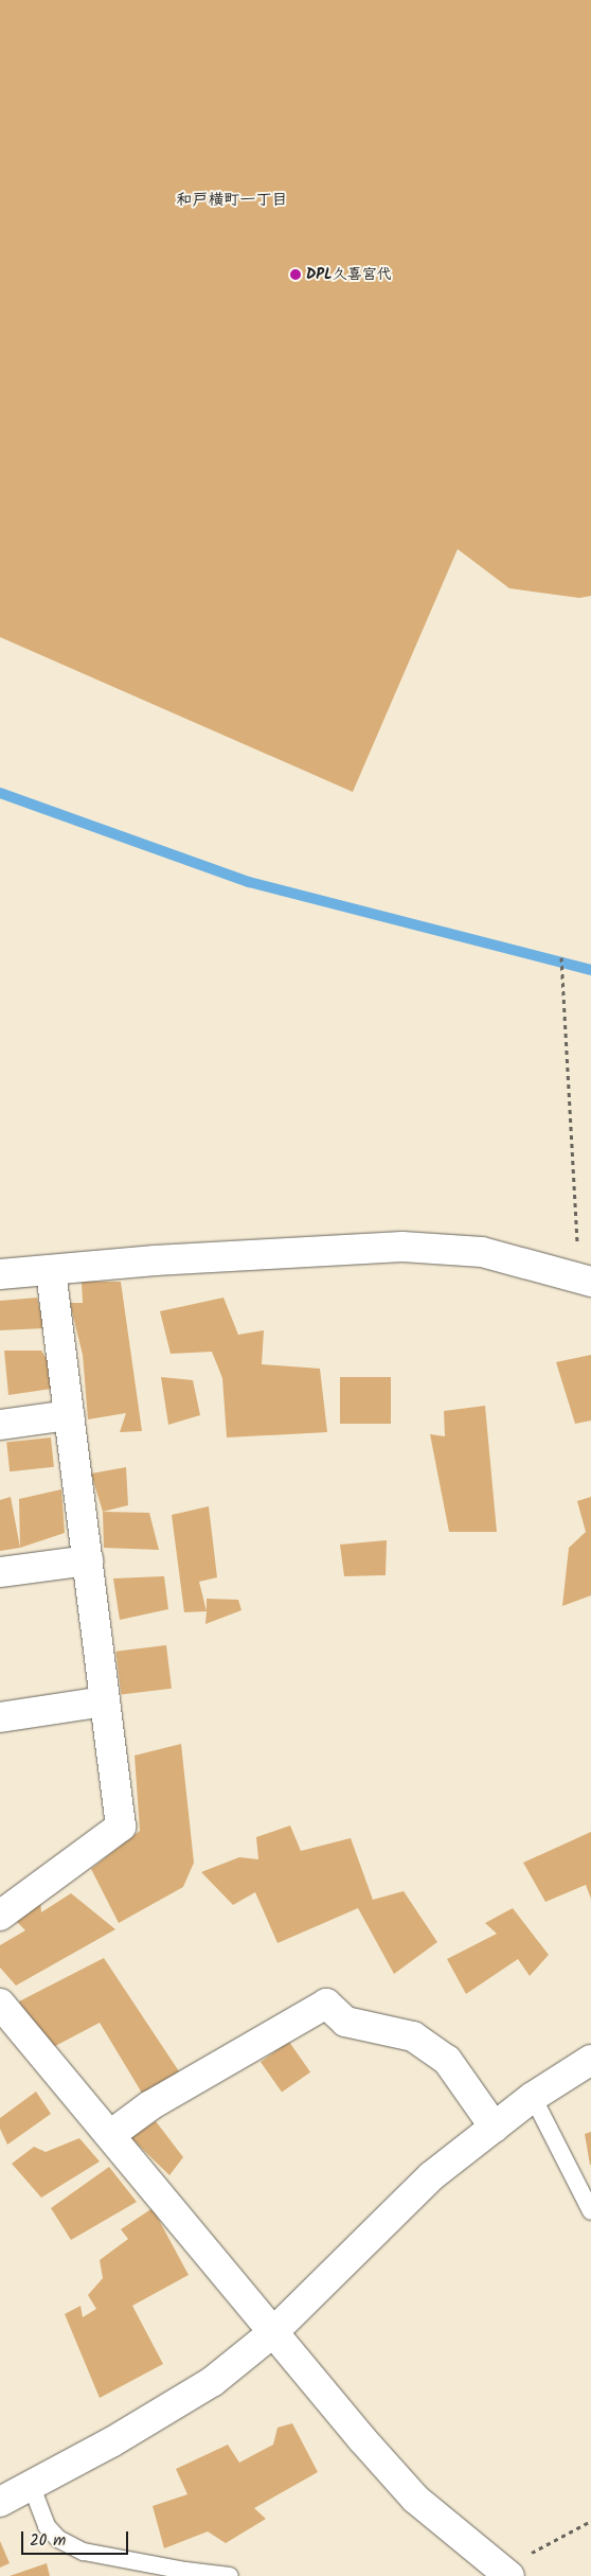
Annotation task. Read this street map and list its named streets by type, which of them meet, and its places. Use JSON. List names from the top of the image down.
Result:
{
  "districts": ["和戸横町一丁目"],
  "places": ["DPL久喜宮代"],
  "scale_bar": "20 m"
}
